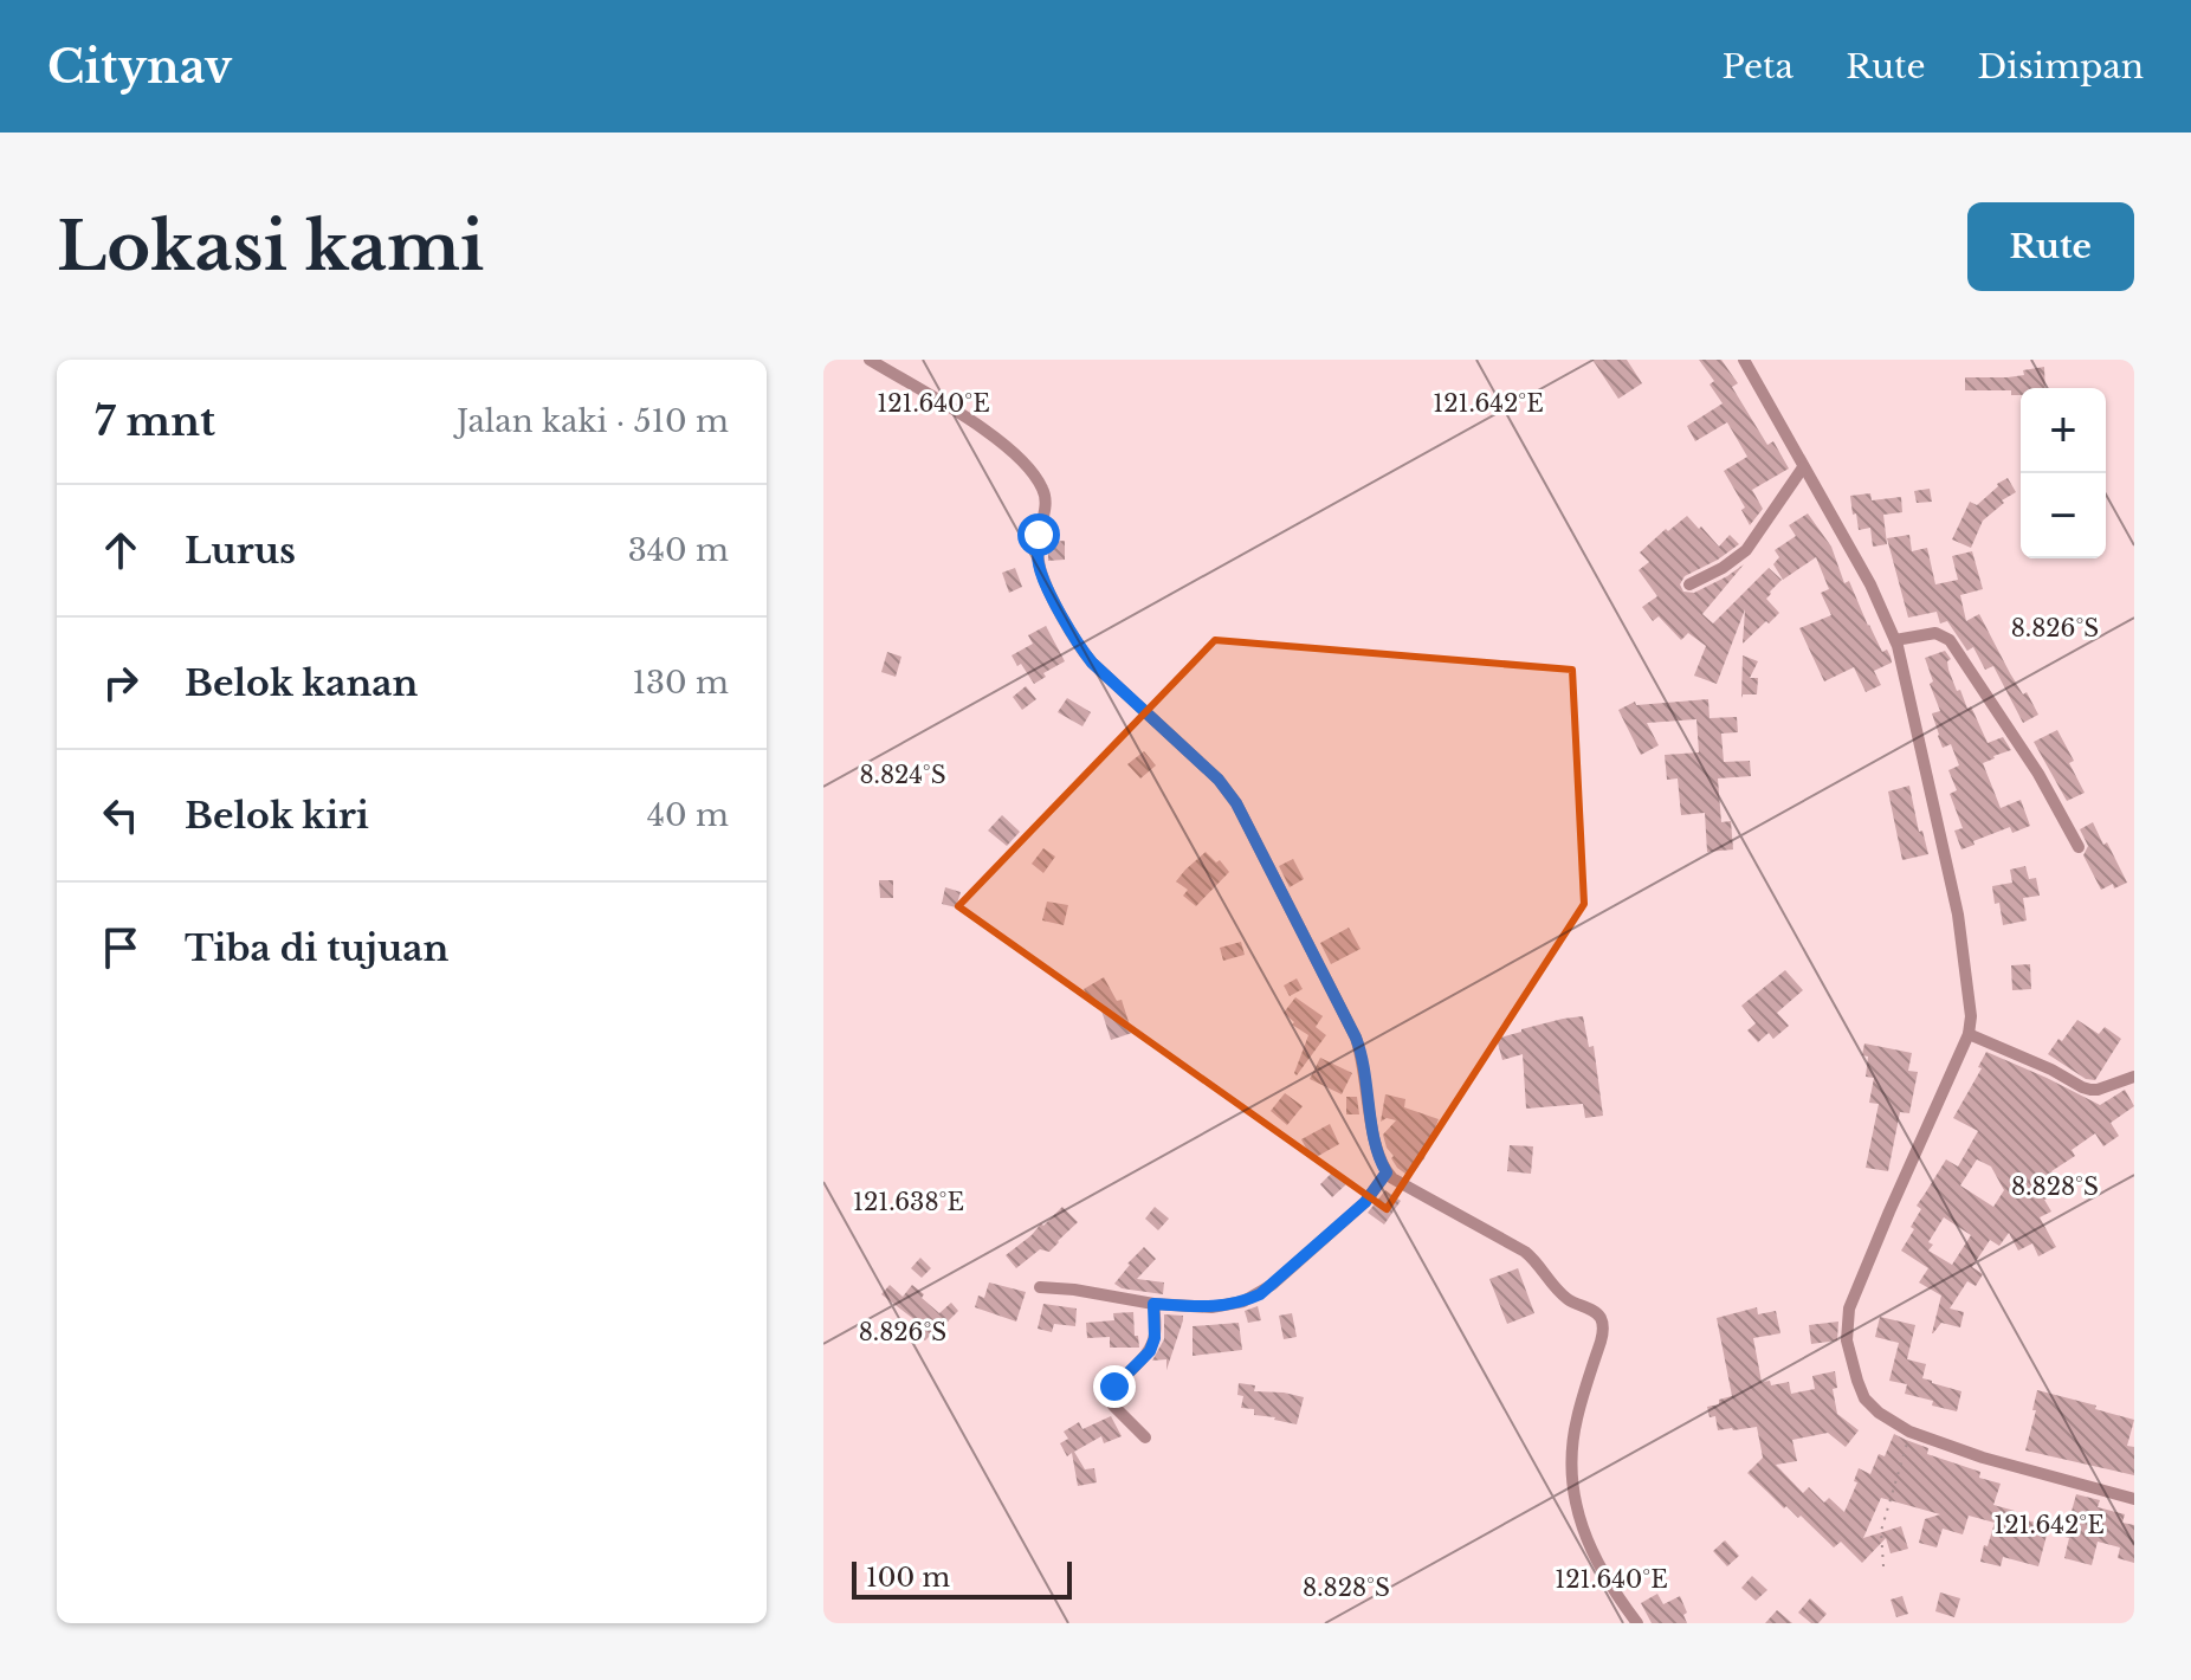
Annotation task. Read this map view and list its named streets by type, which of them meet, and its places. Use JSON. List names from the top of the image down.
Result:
{
  "scale_bar": "100 m",
  "page": {
    "header": "Citynav",
    "nav": ["Peta", "Rute", "Disimpan"],
    "buttons": "Rute",
    "title": "Lokasi kami",
    "heading": ["7 mnt", "Jalan kaki · 510 m"],
    "map_buttons": ["+", "−"],
    "list": [
      ["Lurus", "340 m"],
      ["Belok kanan", "130 m"],
      ["Belok kiri", "40 m"],
      "Tiba di tujuan"
    ],
    "scale": "100 m"
  },
  "coordinates": [
    "121.640°E",
    "121.642°E",
    "8.826°S",
    "8.824°S",
    "8.828°S",
    "121.638°E"
  ]
}
